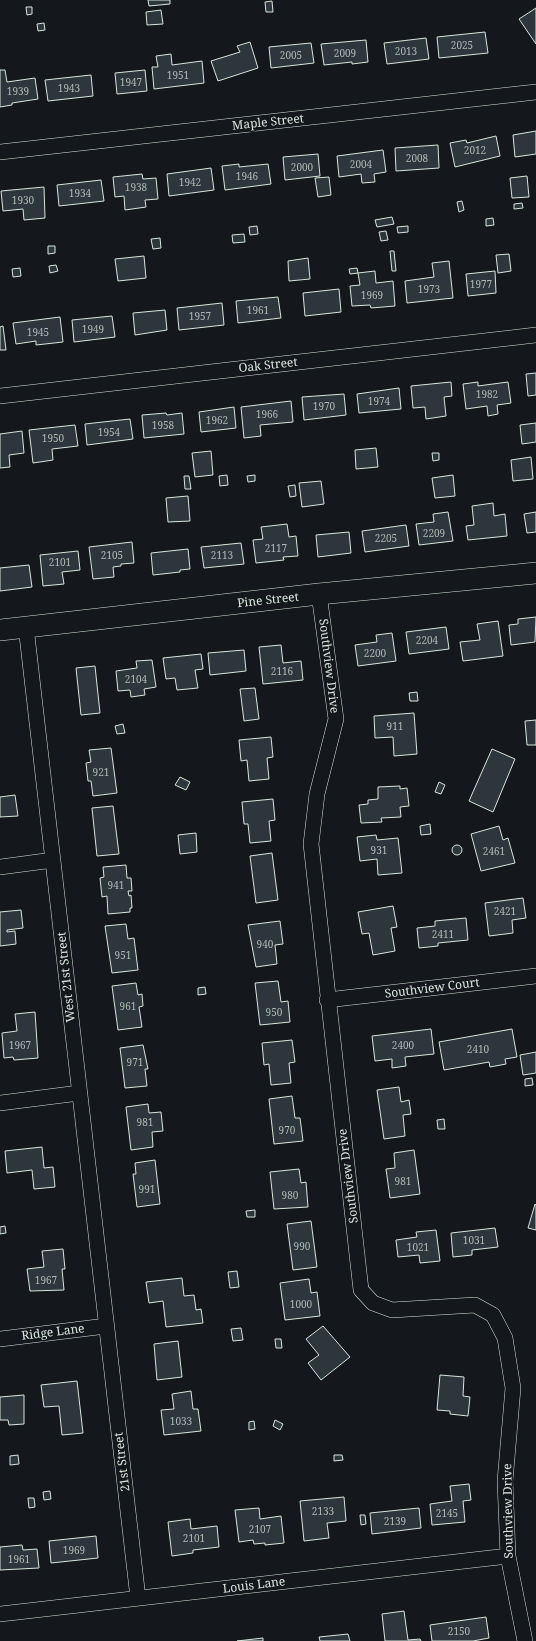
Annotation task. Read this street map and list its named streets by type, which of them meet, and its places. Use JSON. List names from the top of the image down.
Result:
{
  "streets": {
    "street": [
      "Maple Street",
      "Oak Street",
      "Pine Street",
      "Southview Drive",
      "West 21st Street",
      "Southview Court",
      "Ridge Lane",
      "21st Street",
      "Louis Lane"
    ]
  },
  "crossings": [
    ["Pine Street", "Southview Drive"],
    ["Pine Street", "West 21st Street"],
    ["Southview Drive", "Southview Court"],
    ["Southview Drive", "Louis Lane"],
    ["West 21st Street", "Ridge Lane"],
    ["West 21st Street", "21st Street"],
    ["Ridge Lane", "21st Street"],
    ["21st Street", "Louis Lane"]
  ],
  "house_numbers": [
    "2025",
    "2013",
    "2009",
    "2005",
    "1951",
    "1947",
    "1943",
    "1939",
    "2012",
    "2008",
    "2004",
    "2000",
    "1946",
    "1942",
    "1938",
    "1934",
    "1930",
    "1977",
    "1973",
    "1969",
    "1961",
    "1957",
    "1949",
    "1945",
    "1982",
    "1974",
    "1970",
    "1966",
    "1962",
    "1958",
    "1954",
    "1950",
    "2209",
    "2205",
    "2117",
    "2105",
    "2113",
    "2101",
    "2204",
    "2200",
    "2116",
    "2104",
    "911",
    "921",
    "931",
    "2461",
    "941",
    "2421",
    "2411",
    "940",
    "951",
    "961",
    "950",
    "1967",
    "2400",
    "2410",
    "971",
    "981",
    "970",
    "981",
    "991",
    "980",
    "1031",
    "990",
    "1021",
    "1967",
    "1000",
    "1033",
    "2133",
    "2145",
    "2139",
    "2107",
    "2101",
    "1969",
    "1961",
    "2150"
  ]
}
